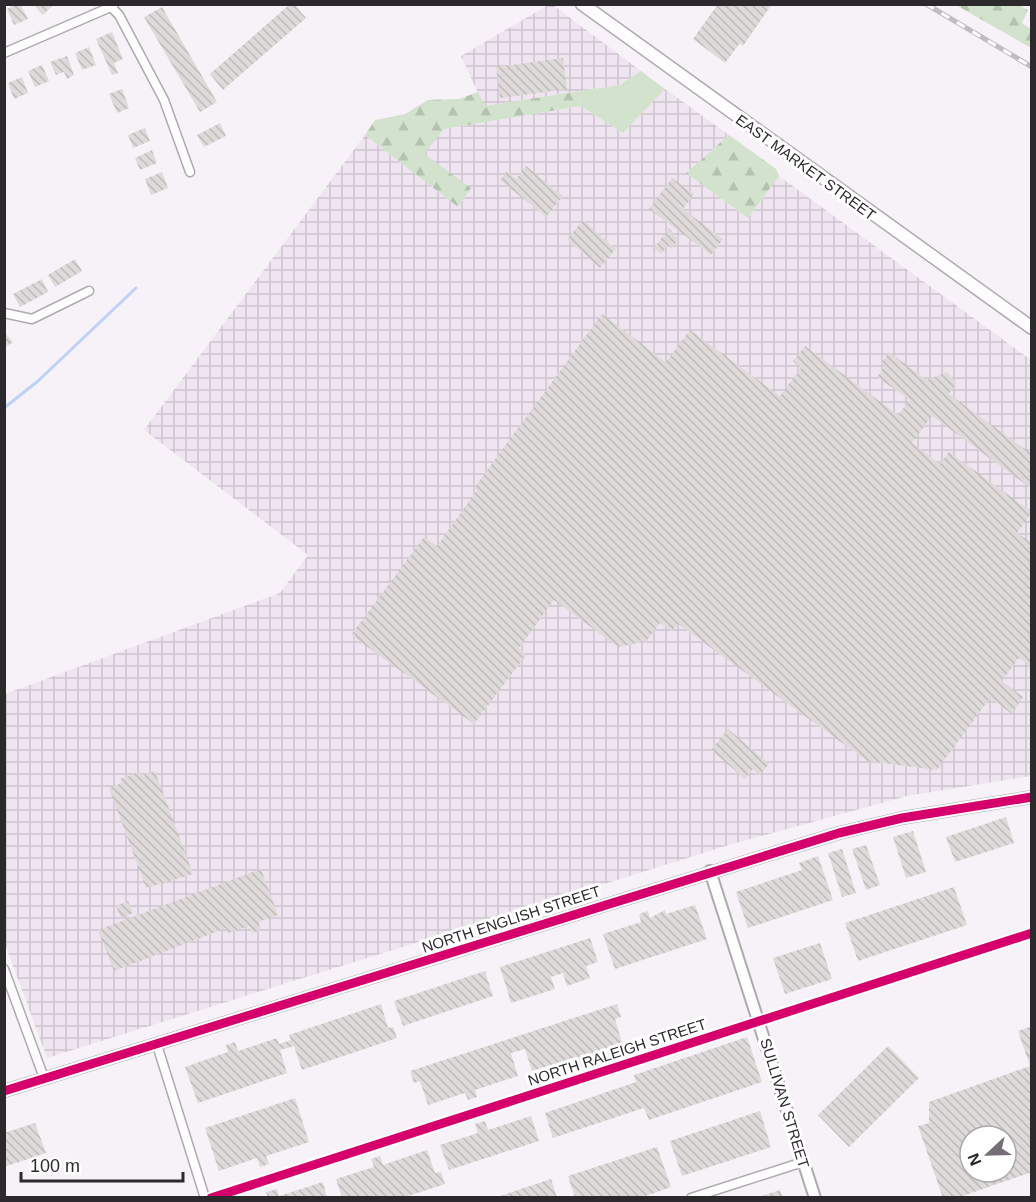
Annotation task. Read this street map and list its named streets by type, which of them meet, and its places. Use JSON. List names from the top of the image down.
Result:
{
  "streets": {
    "main road": ["EAST MARKET STREET"],
    "street": ["NORTH ENGLISH STREET", "NORTH RALEIGH STREET", "SULLIVAN STREET"]
  },
  "crossings": [
    ["NORTH ENGLISH STREET", "SULLIVAN STREET"],
    ["NORTH RALEIGH STREET", "SULLIVAN STREET"]
  ],
  "scale_bar": "100 m",
  "north": "left"
}
